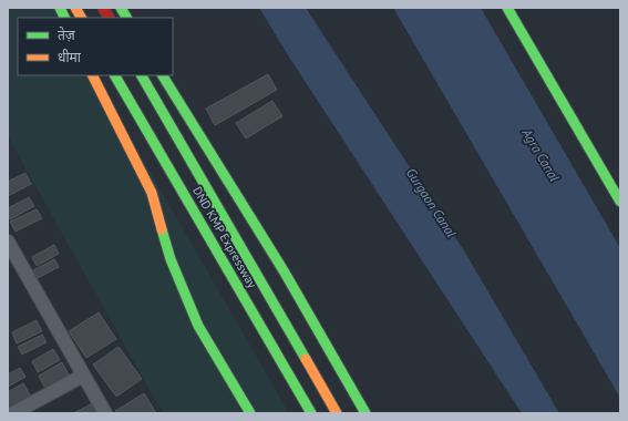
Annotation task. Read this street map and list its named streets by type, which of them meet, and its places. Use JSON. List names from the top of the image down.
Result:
{
  "streets": {
    "main road": ["DND KMP Expressway"]
  },
  "water": ["Agra Canal", "Gurgaon Canal"],
  "legend": ["तेज़", "धीमा"]
}
